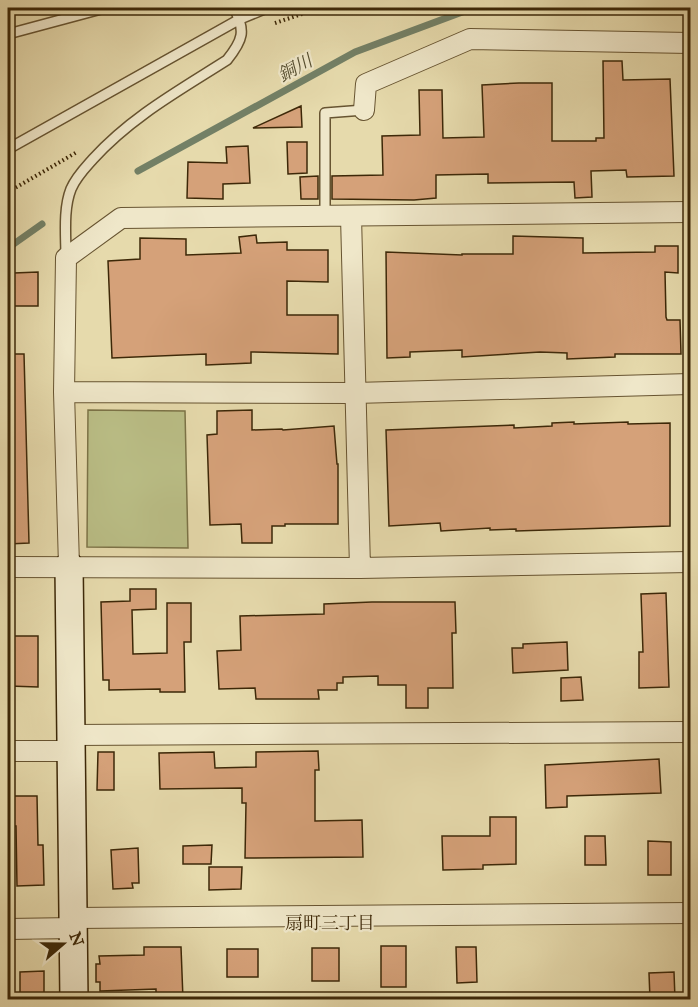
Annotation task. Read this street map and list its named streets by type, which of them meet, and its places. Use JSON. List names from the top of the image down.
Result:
{
  "districts": ["扇町三丁目"],
  "water": ["銅川"],
  "north": "right"
}
